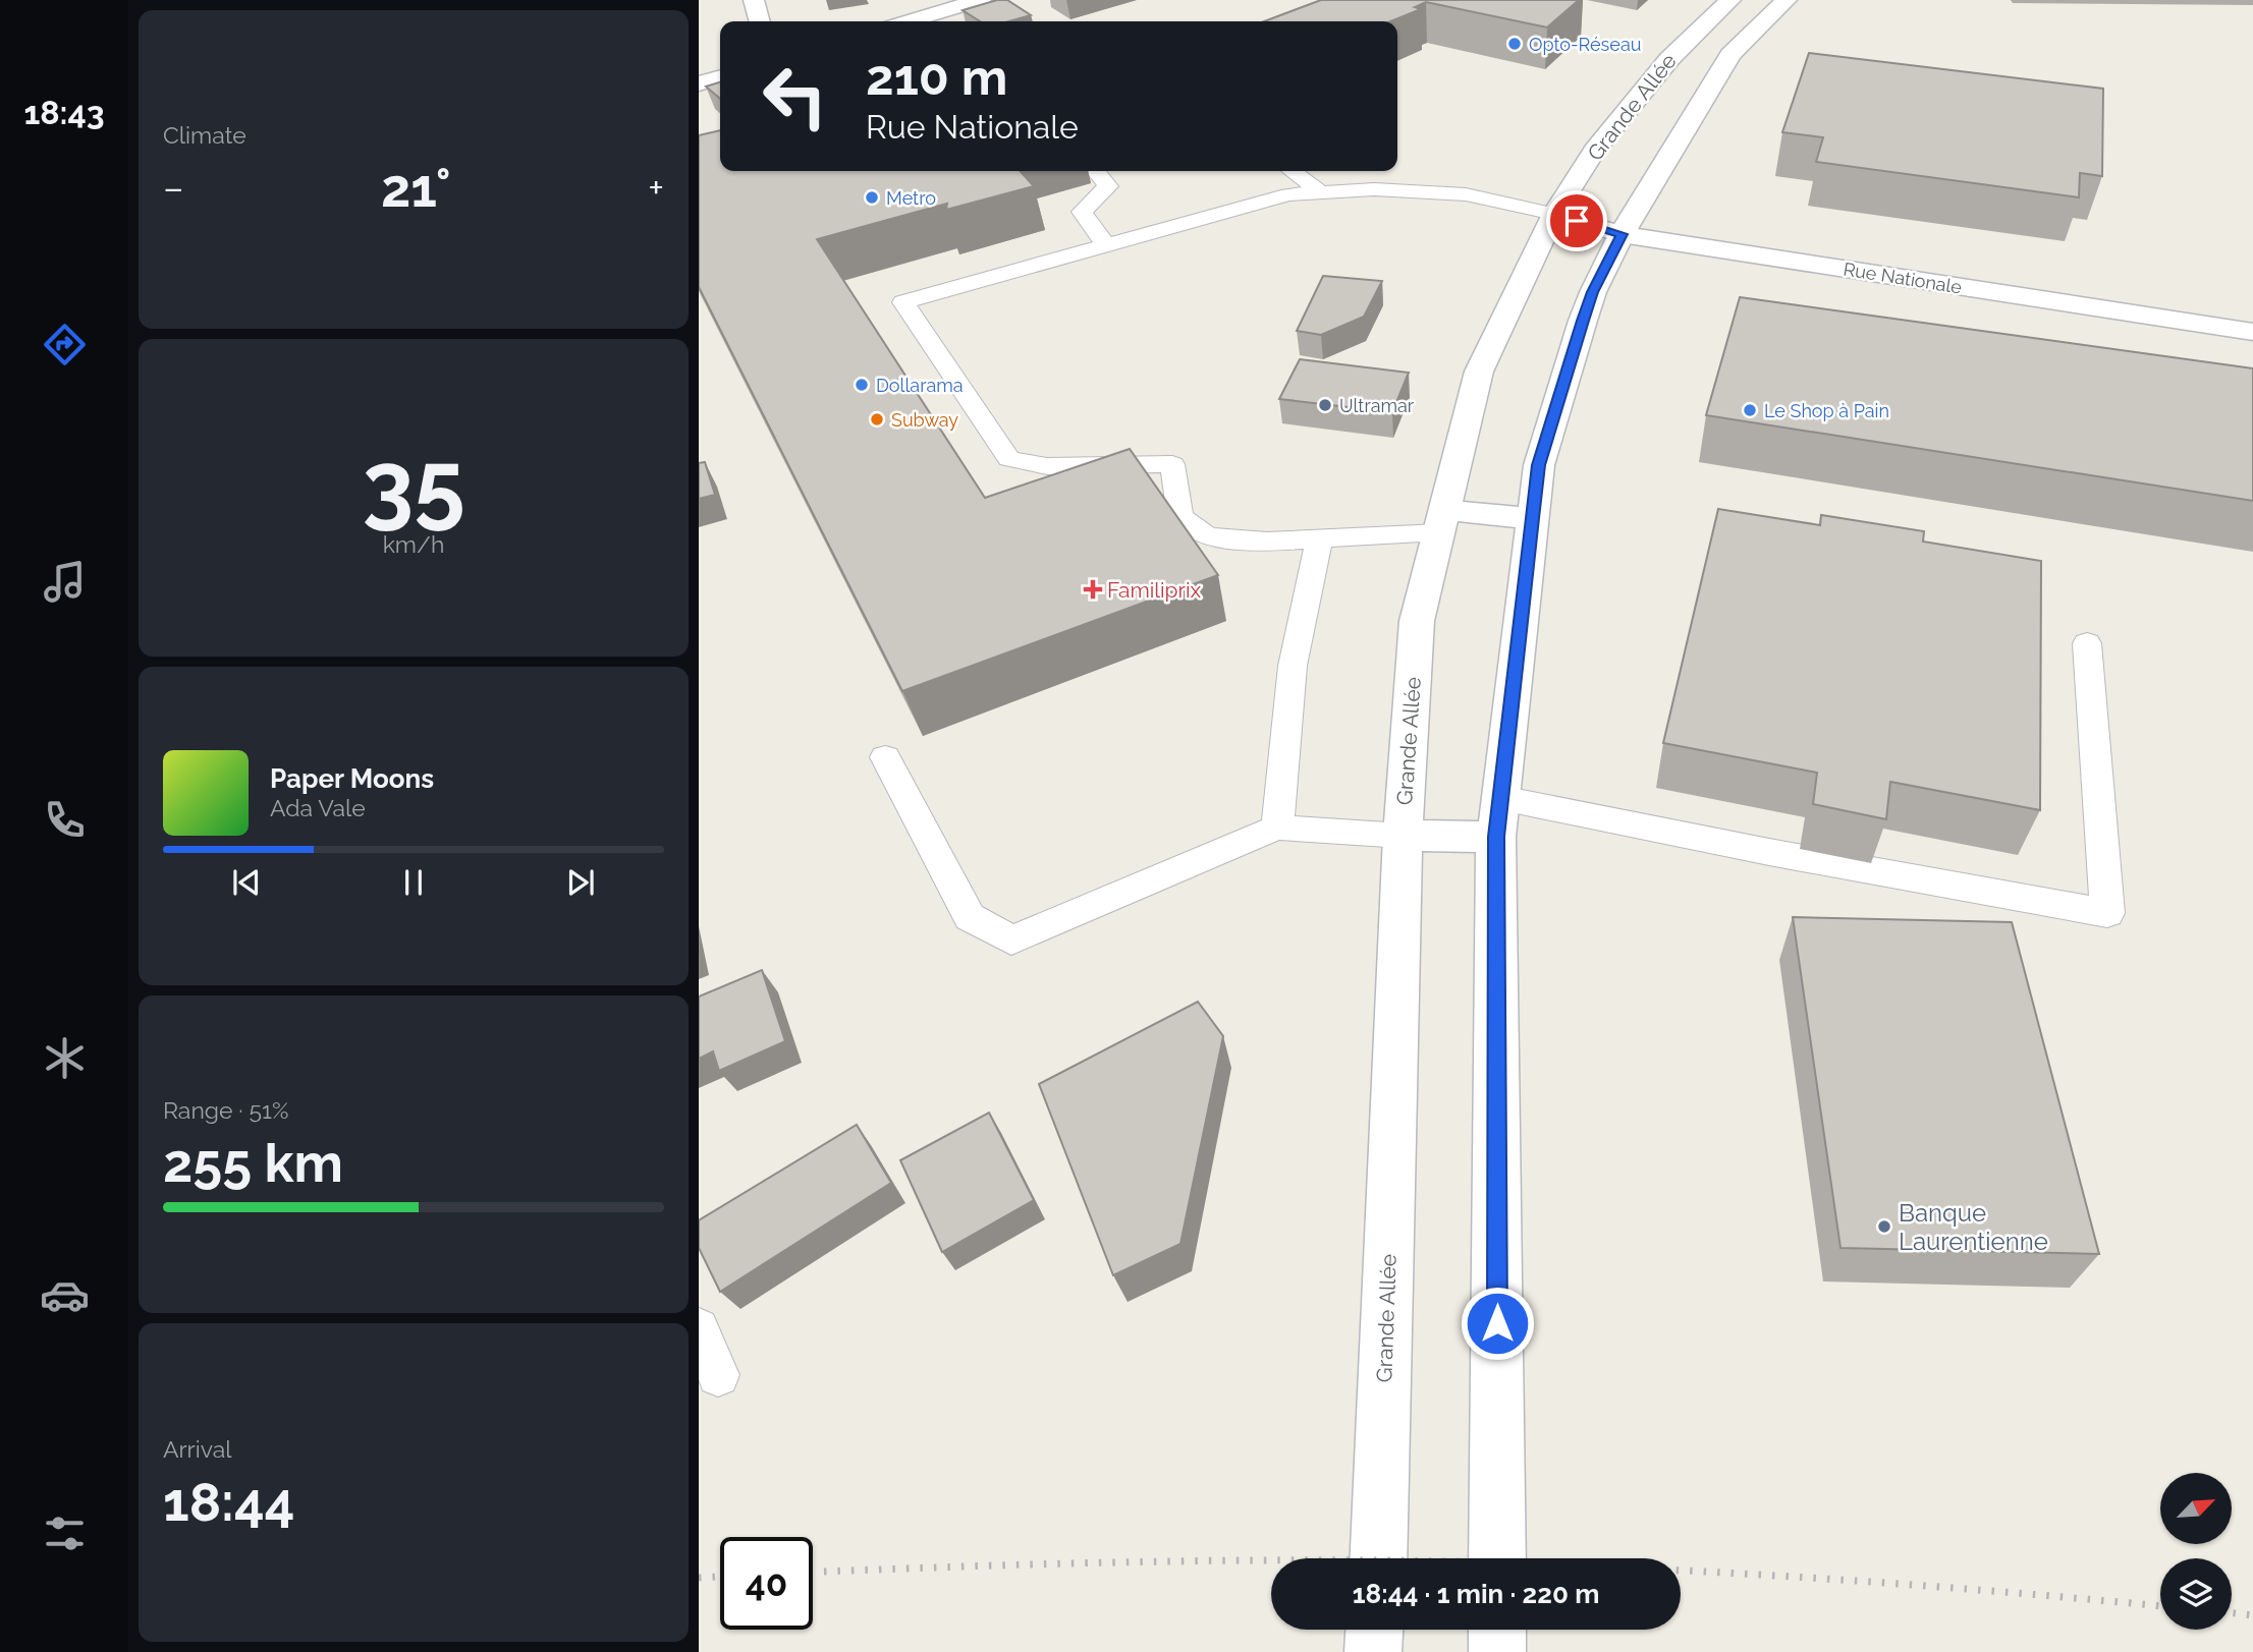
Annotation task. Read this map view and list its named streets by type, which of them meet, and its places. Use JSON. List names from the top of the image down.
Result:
{
  "streets": {
    "street": ["Grande Allée", "Rue Nationale"]
  },
  "crossings": [
    ["Grande Allée", "Rue Nationale"]
  ],
  "places": {
    "other": [
      "Opto-Réseau",
      "Metro",
      "Dollarama",
      "Ultramar",
      "Le Shop à Pain",
      "Subway",
      "Banque Laurentienne"
    ],
    "health": ["Familiprix"]
  },
  "north": "top right",
  "page": {
    "tabs": "18:43",
    "tile": [
      "Climate",
      ["35", "km/h"],
      ["Range · 51%", "255 km"],
      ["Arrival", "18:44"]
    ],
    "turn": ["210 m", "Rue Nationale"],
    "heat": ["−", "21°", "+"],
    "song": ["Paper Moons", "Ada Vale"],
    "limit": "40",
    "trip": "18:44 · 1 min · 220 m"
  }
}
